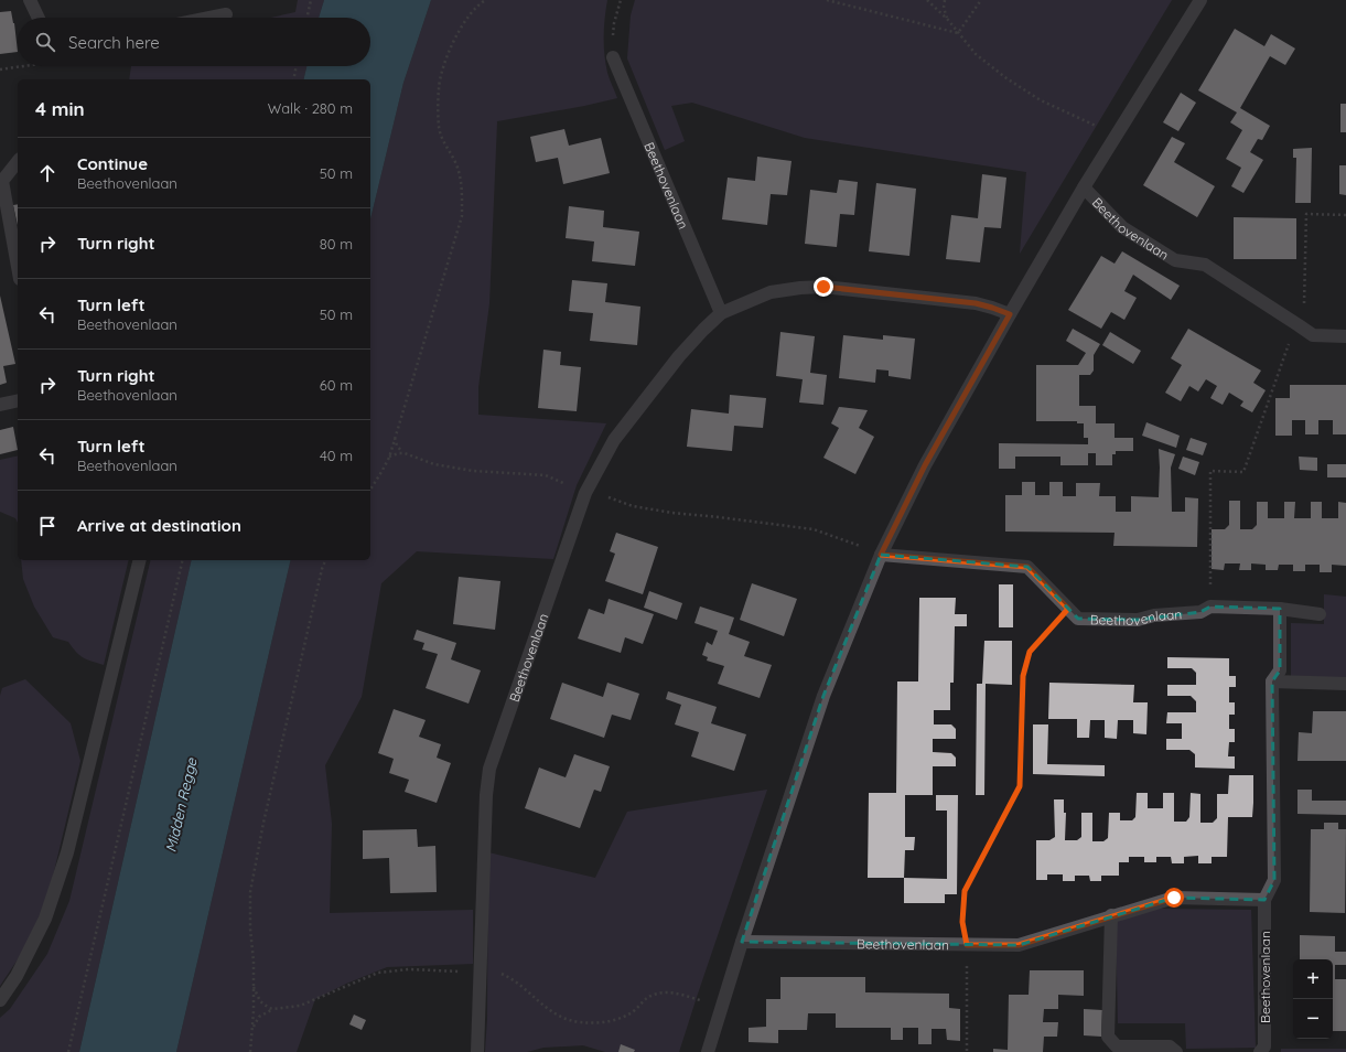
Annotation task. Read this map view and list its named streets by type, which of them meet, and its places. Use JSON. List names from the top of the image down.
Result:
{
  "streets": {
    "street": ["Beethovenlaan"]
  },
  "water": ["Midden Regge"],
  "page": {
    "search": "Search here",
    "heading": ["4 min", "Walk · 280 m"],
    "list": [
      ["Continue", "Beethovenlaan", "50 m"],
      ["Turn right", "80 m"],
      ["Turn left", "Beethovenlaan", "50 m"],
      ["Turn right", "Beethovenlaan", "60 m"],
      ["Turn left", "Beethovenlaan", "40 m"],
      "Arrive at destination"
    ],
    "map_buttons": ["+", "−"]
  }
}
